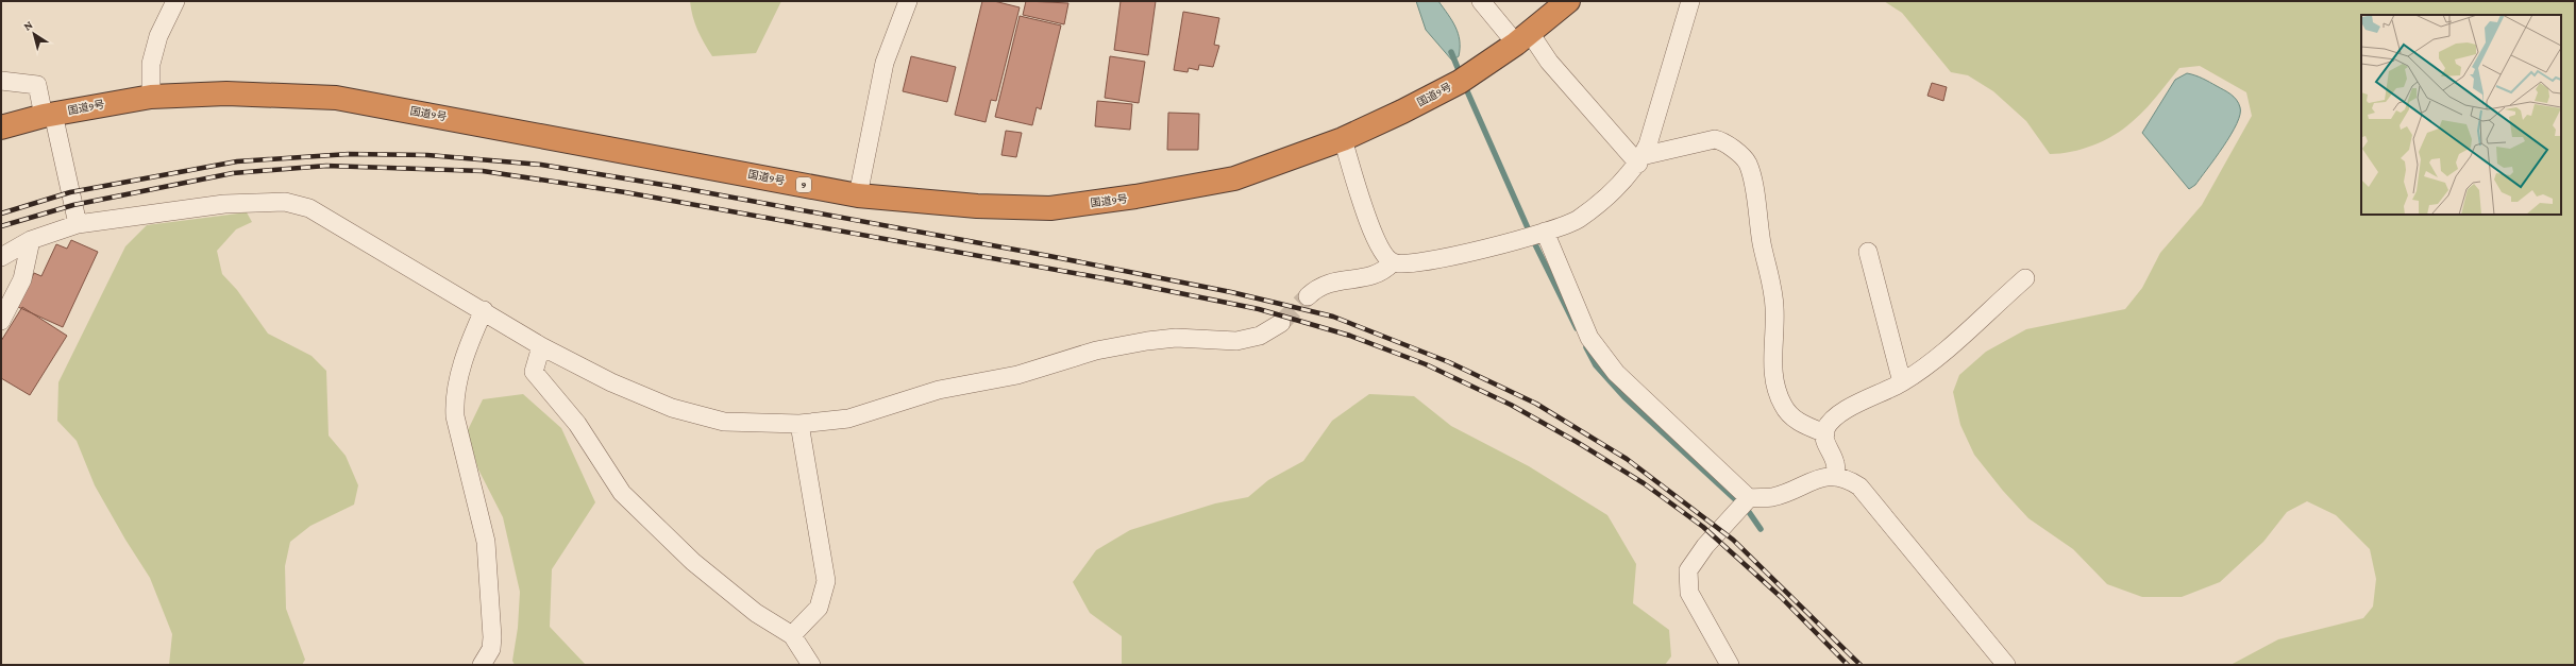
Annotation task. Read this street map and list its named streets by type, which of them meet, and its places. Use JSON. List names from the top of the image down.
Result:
{
  "streets": {
    "highway": ["国道9号", "9"]
  },
  "north": "top left"
}
